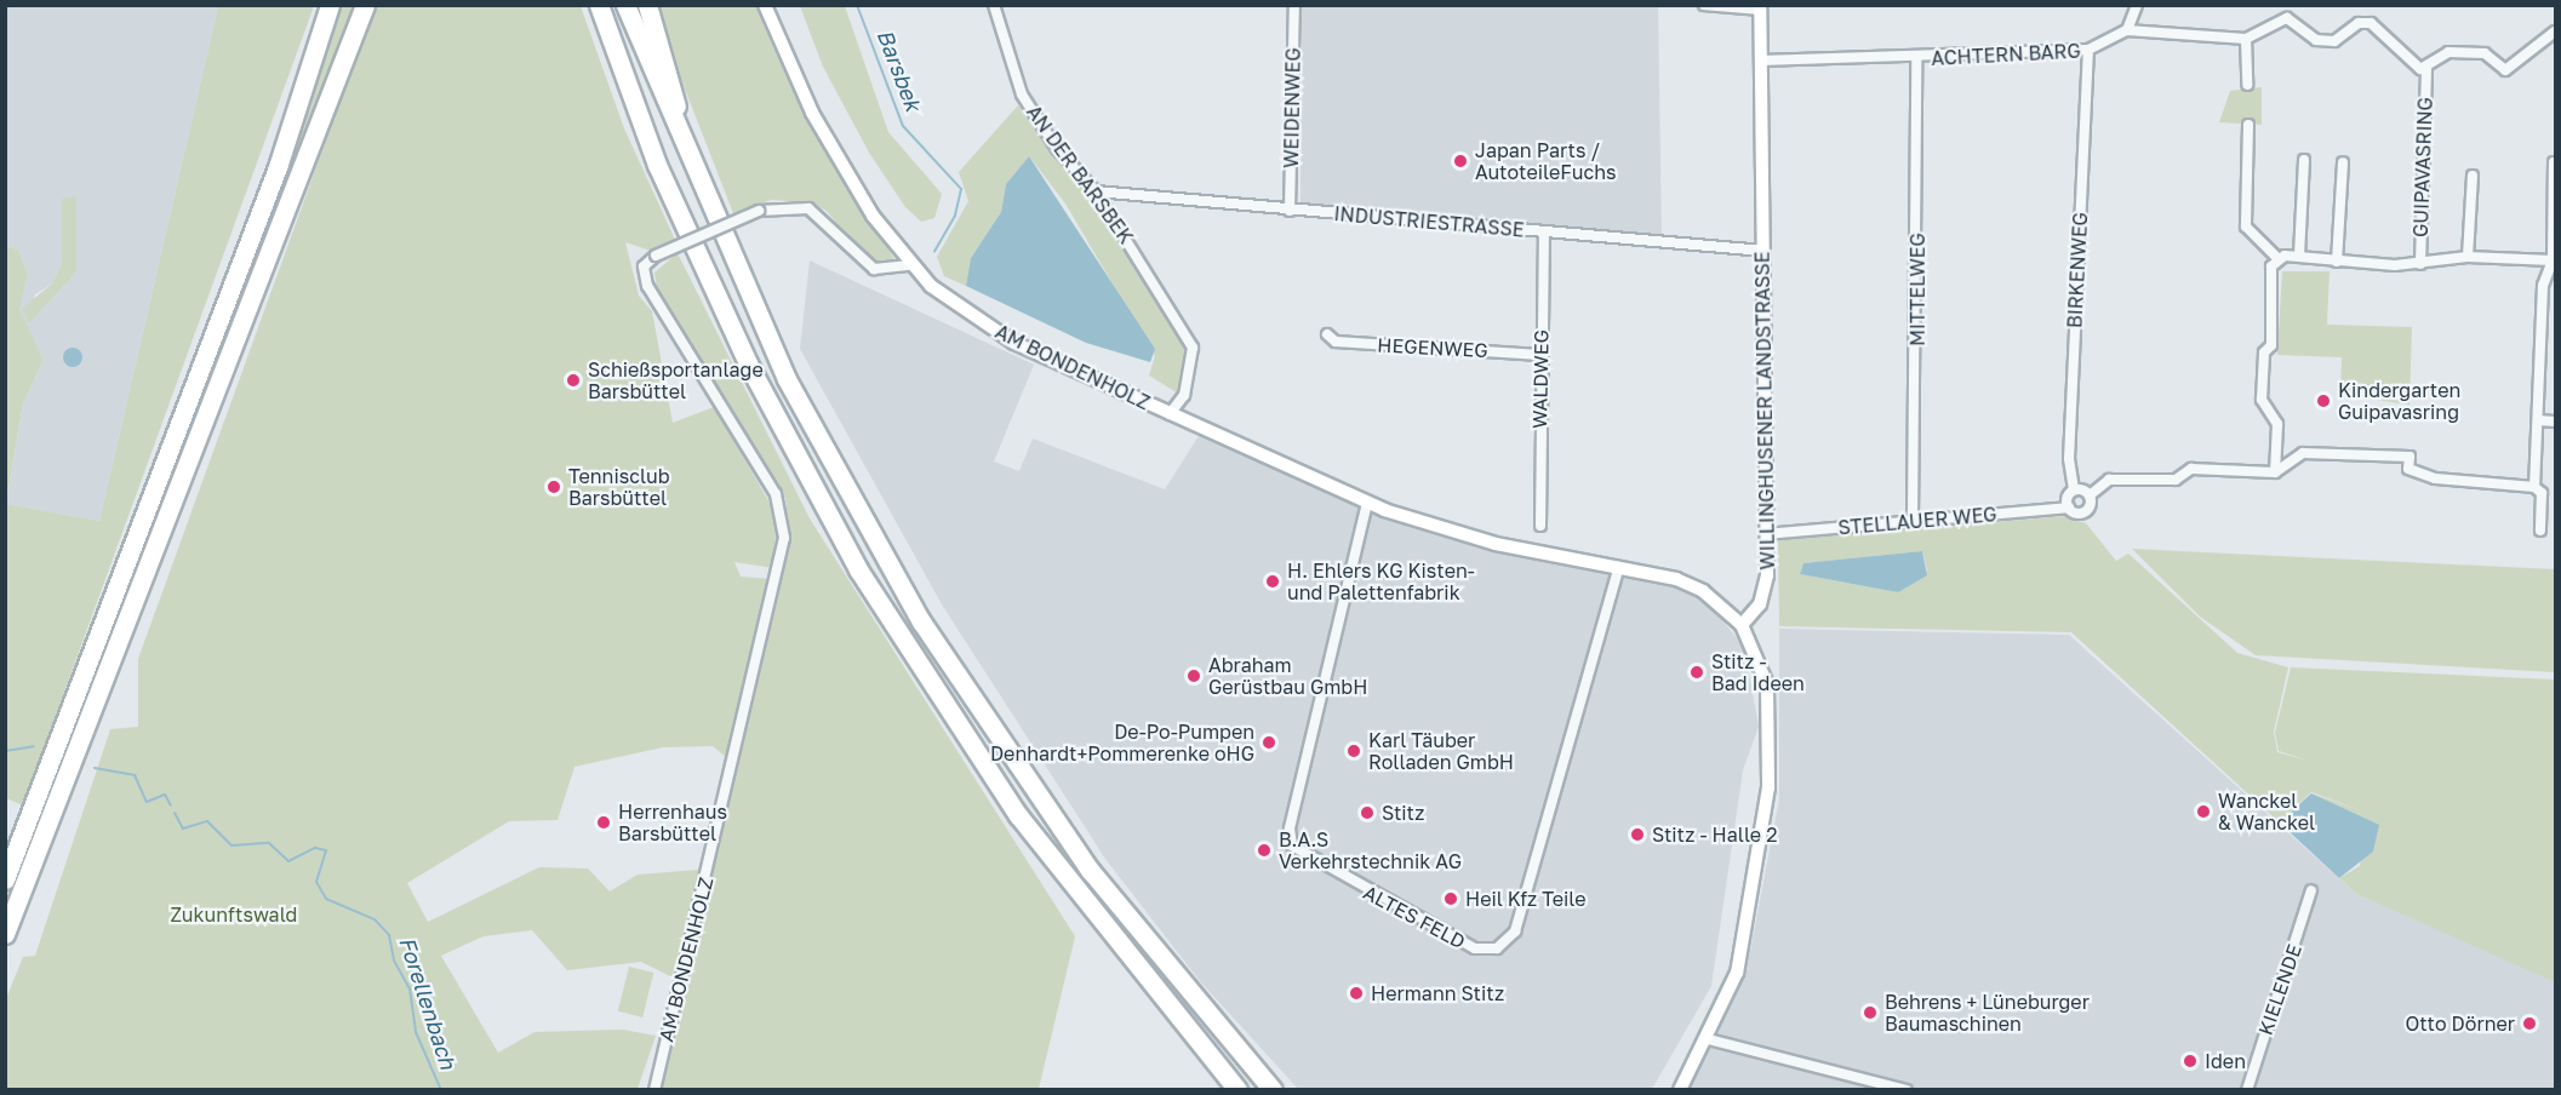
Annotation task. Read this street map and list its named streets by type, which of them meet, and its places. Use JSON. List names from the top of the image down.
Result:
{
  "streets": {
    "main road": ["AM BONDENHOLZ", "WILLINGHUSENER LANDSTRASSE"],
    "street": [
      "ACHTERN BARG",
      "WEIDENWEG",
      "GUIPAVASRING",
      "AN DER BARSBEK",
      "INDUSTRIESTRASSE",
      "BIRKENWEG",
      "MITTELWEG",
      "HEGENWEG",
      "WALDWEG",
      "STELLAUER WEG",
      "ALTES FELD",
      "KIELENDE"
    ]
  },
  "crossings": [
    ["ACHTERN BARG", "BIRKENWEG"],
    ["ACHTERN BARG", "MITTELWEG"],
    ["ACHTERN BARG", "WILLINGHUSENER LANDSTRASSE"],
    ["WEIDENWEG", "INDUSTRIESTRASSE"],
    ["AN DER BARSBEK", "INDUSTRIESTRASSE"],
    ["AN DER BARSBEK", "AM BONDENHOLZ"],
    ["INDUSTRIESTRASSE", "WALDWEG"],
    ["INDUSTRIESTRASSE", "WILLINGHUSENER LANDSTRASSE"],
    ["MITTELWEG", "STELLAUER WEG"],
    ["HEGENWEG", "WALDWEG"],
    ["AM BONDENHOLZ", "WILLINGHUSENER LANDSTRASSE"],
    ["AM BONDENHOLZ", "ALTES FELD"],
    ["WILLINGHUSENER LANDSTRASSE", "STELLAUER WEG"]
  ],
  "water": ["Barsbek", "Forellenbach"],
  "parks": ["Zukunftswald"],
  "places": [
    "Japan Parts / AutoteileFuchs",
    "Schießsportanlage Barsbüttel",
    "Kindergarten Guipavasring",
    "Tennisclub Barsbüttel",
    "H. Ehlers KG Kisten- und Palettenfabrik",
    "Stitz - Bad Ideen",
    "Abraham Gerüstbau GmbH",
    "De-Po-Pumpen Denhardt+Pommerenke oHG",
    "Karl Täuber Rolladen GmbH",
    "Wanckel & Wanckel",
    "Stitz",
    "Herrenhaus Barsbüttel",
    "Stitz - Halle 2",
    "B.A.S Verkehrstechnik AG",
    "Heil Kfz Teile",
    "Hermann Stitz",
    "Behrens + Lüneburger Baumaschinen",
    "Otto Dörner",
    "Iden"
  ]
}
